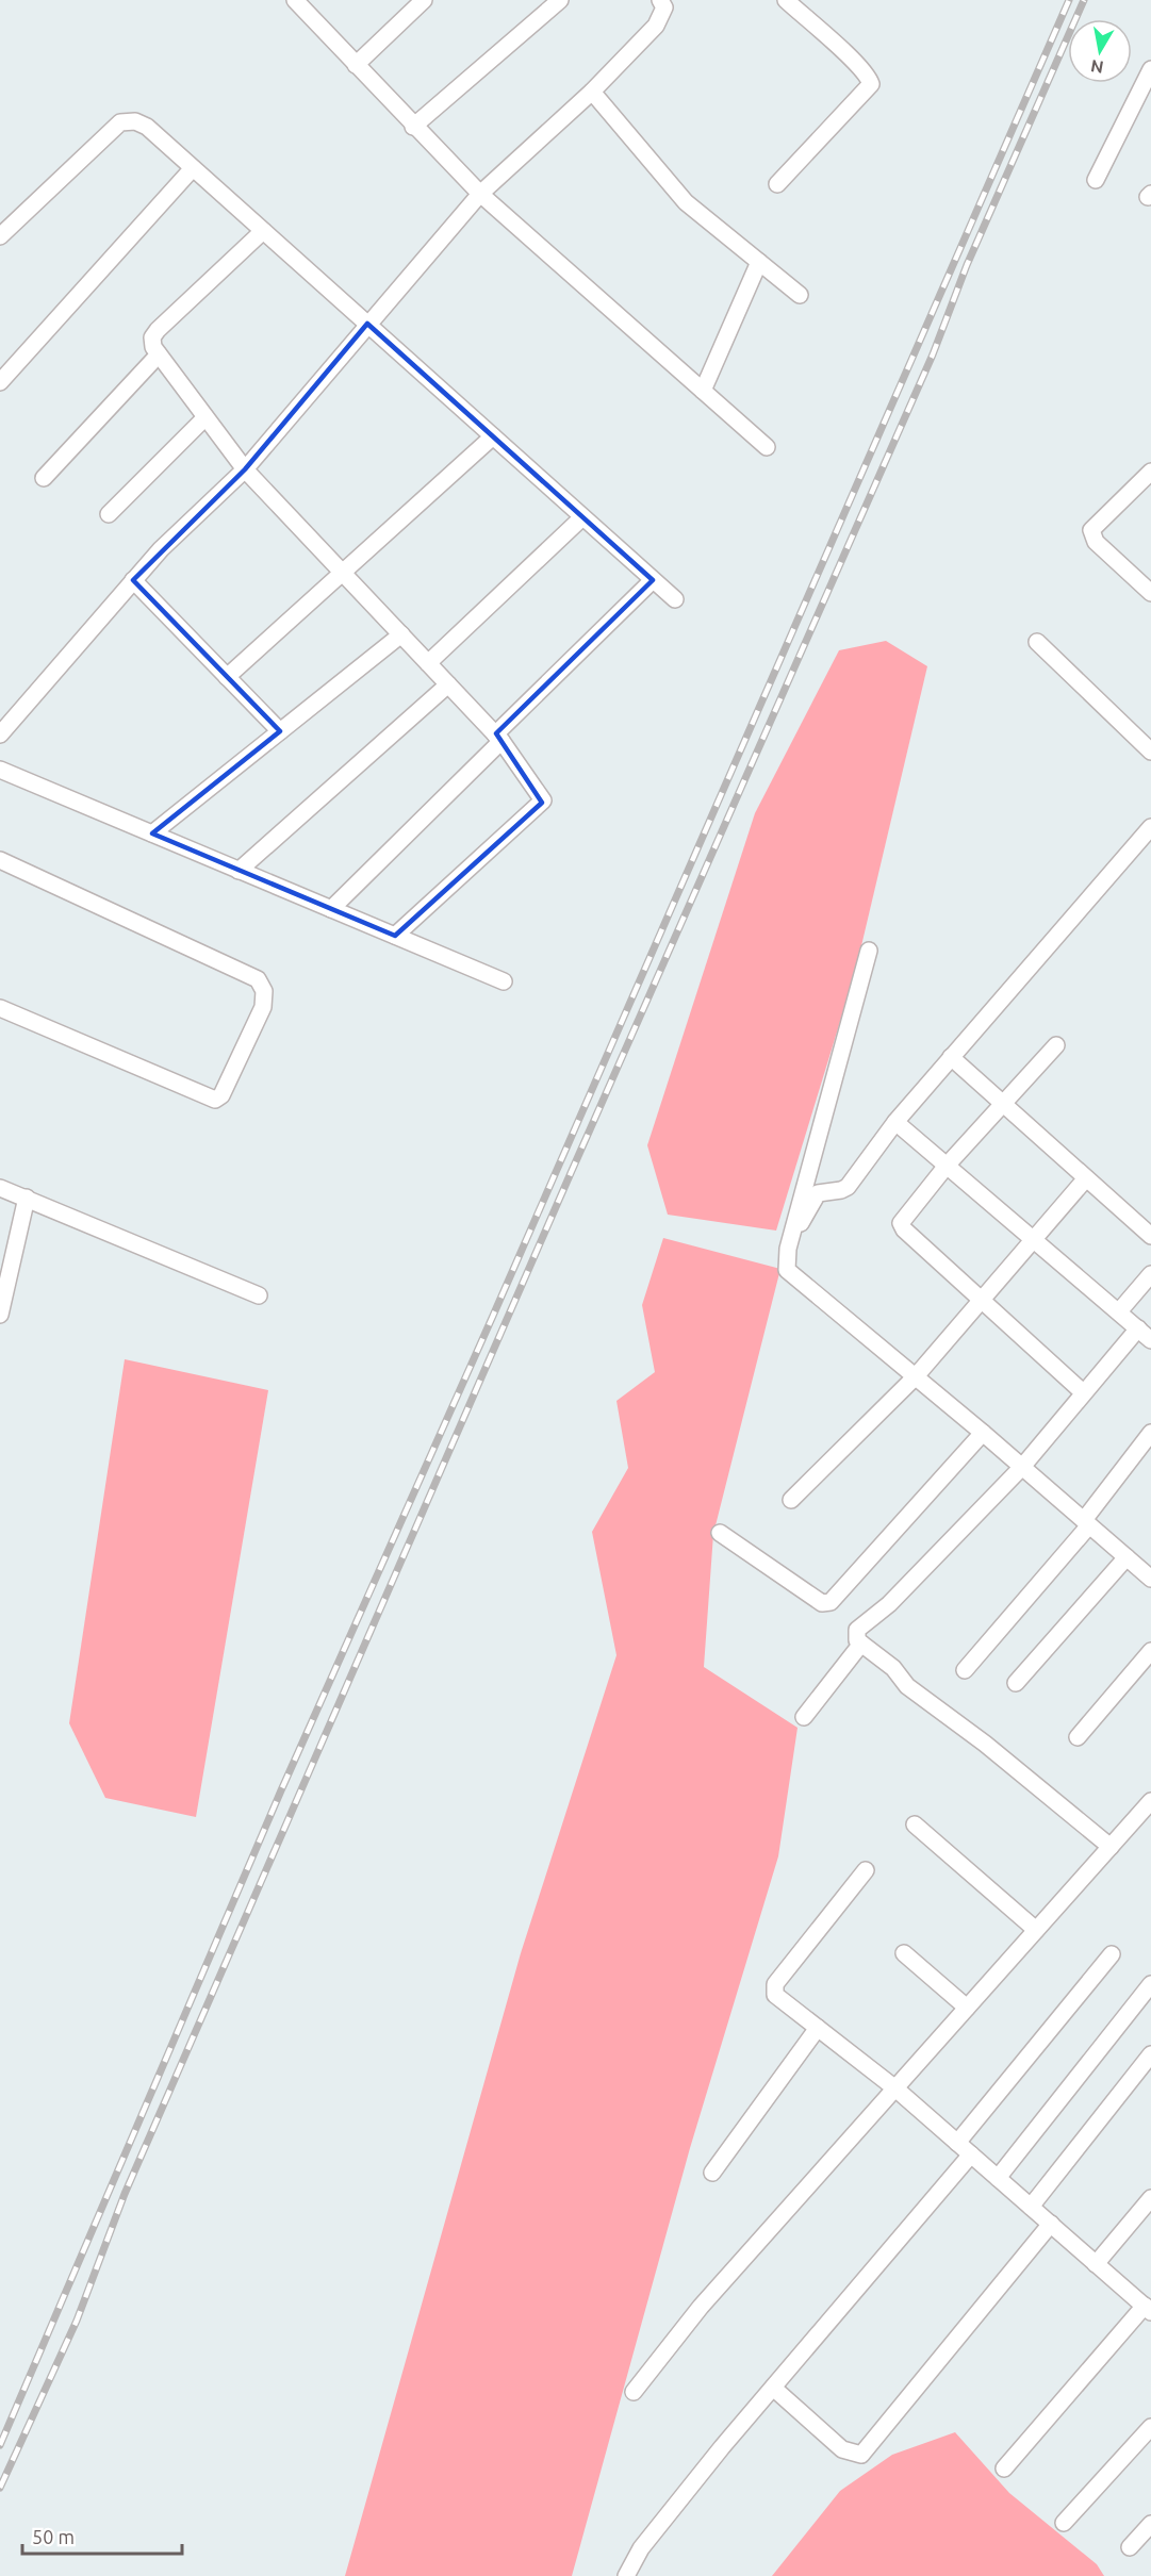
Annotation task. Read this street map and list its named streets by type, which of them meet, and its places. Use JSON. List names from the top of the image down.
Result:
{
  "scale_bar": "50 m",
  "north": "bottom"
}
